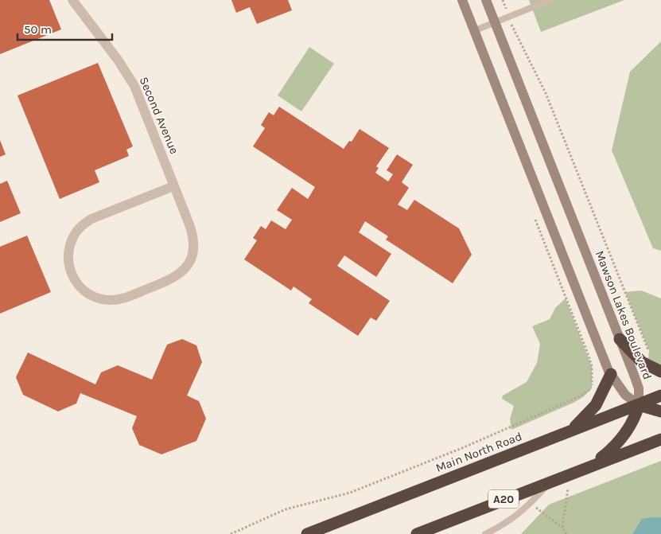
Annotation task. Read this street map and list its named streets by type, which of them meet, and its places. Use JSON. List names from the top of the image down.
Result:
{
  "streets": {
    "highway": ["Main North Road", "A20"],
    "street": ["Second Avenue", "Mawson Lakes Boulevard"]
  },
  "crossings": [
    ["Mawson Lakes Boulevard", "Main North Road"]
  ],
  "scale_bar": "50 m"
}
